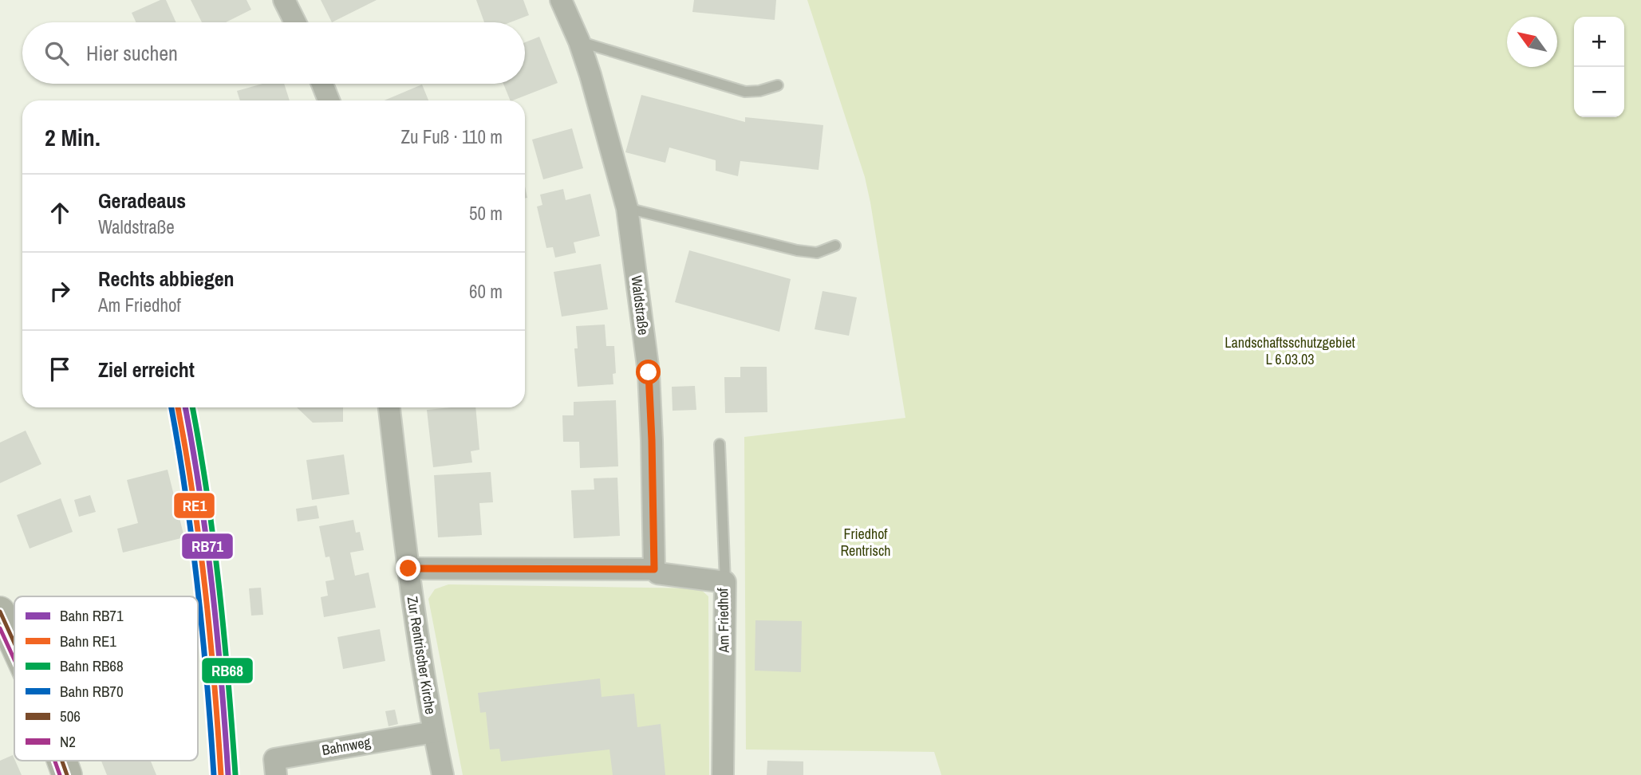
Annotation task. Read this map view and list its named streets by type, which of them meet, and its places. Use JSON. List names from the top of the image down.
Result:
{
  "streets": {
    "street": [
      "Waldstraße",
      "Am Friedhof",
      "Zur Rentrischer Kirche",
      "Bahnweg"
    ]
  },
  "crossings": [
    ["Waldstraße", "Am Friedhof"],
    ["Am Friedhof", "Zur Rentrischer Kirche"],
    ["Zur Rentrischer Kirche", "Bahnweg"]
  ],
  "parks": ["Landschaftsschutzgebiet L 6.03.03", "Friedhof Rentrisch"],
  "lines": [
    "rail line RB71",
    "rail line RE1",
    "rail line RB68",
    "rail line RB70",
    "transit line 506",
    "transit line N2"
  ],
  "legend": [
    "Bahn RB71",
    "Bahn RE1",
    "Bahn RB68",
    "Bahn RB70",
    "506",
    "N2"
  ],
  "north": "top left",
  "page": {
    "map_buttons": ["+", "−"],
    "search": "Hier suchen",
    "heading": ["2 Min.", "Zu Fuß · 110 m"],
    "list": [
      ["Geradeaus", "Waldstraße", "50 m"],
      ["Rechts abbiegen", "Am Friedhof", "60 m"],
      "Ziel erreicht"
    ]
  }
}
